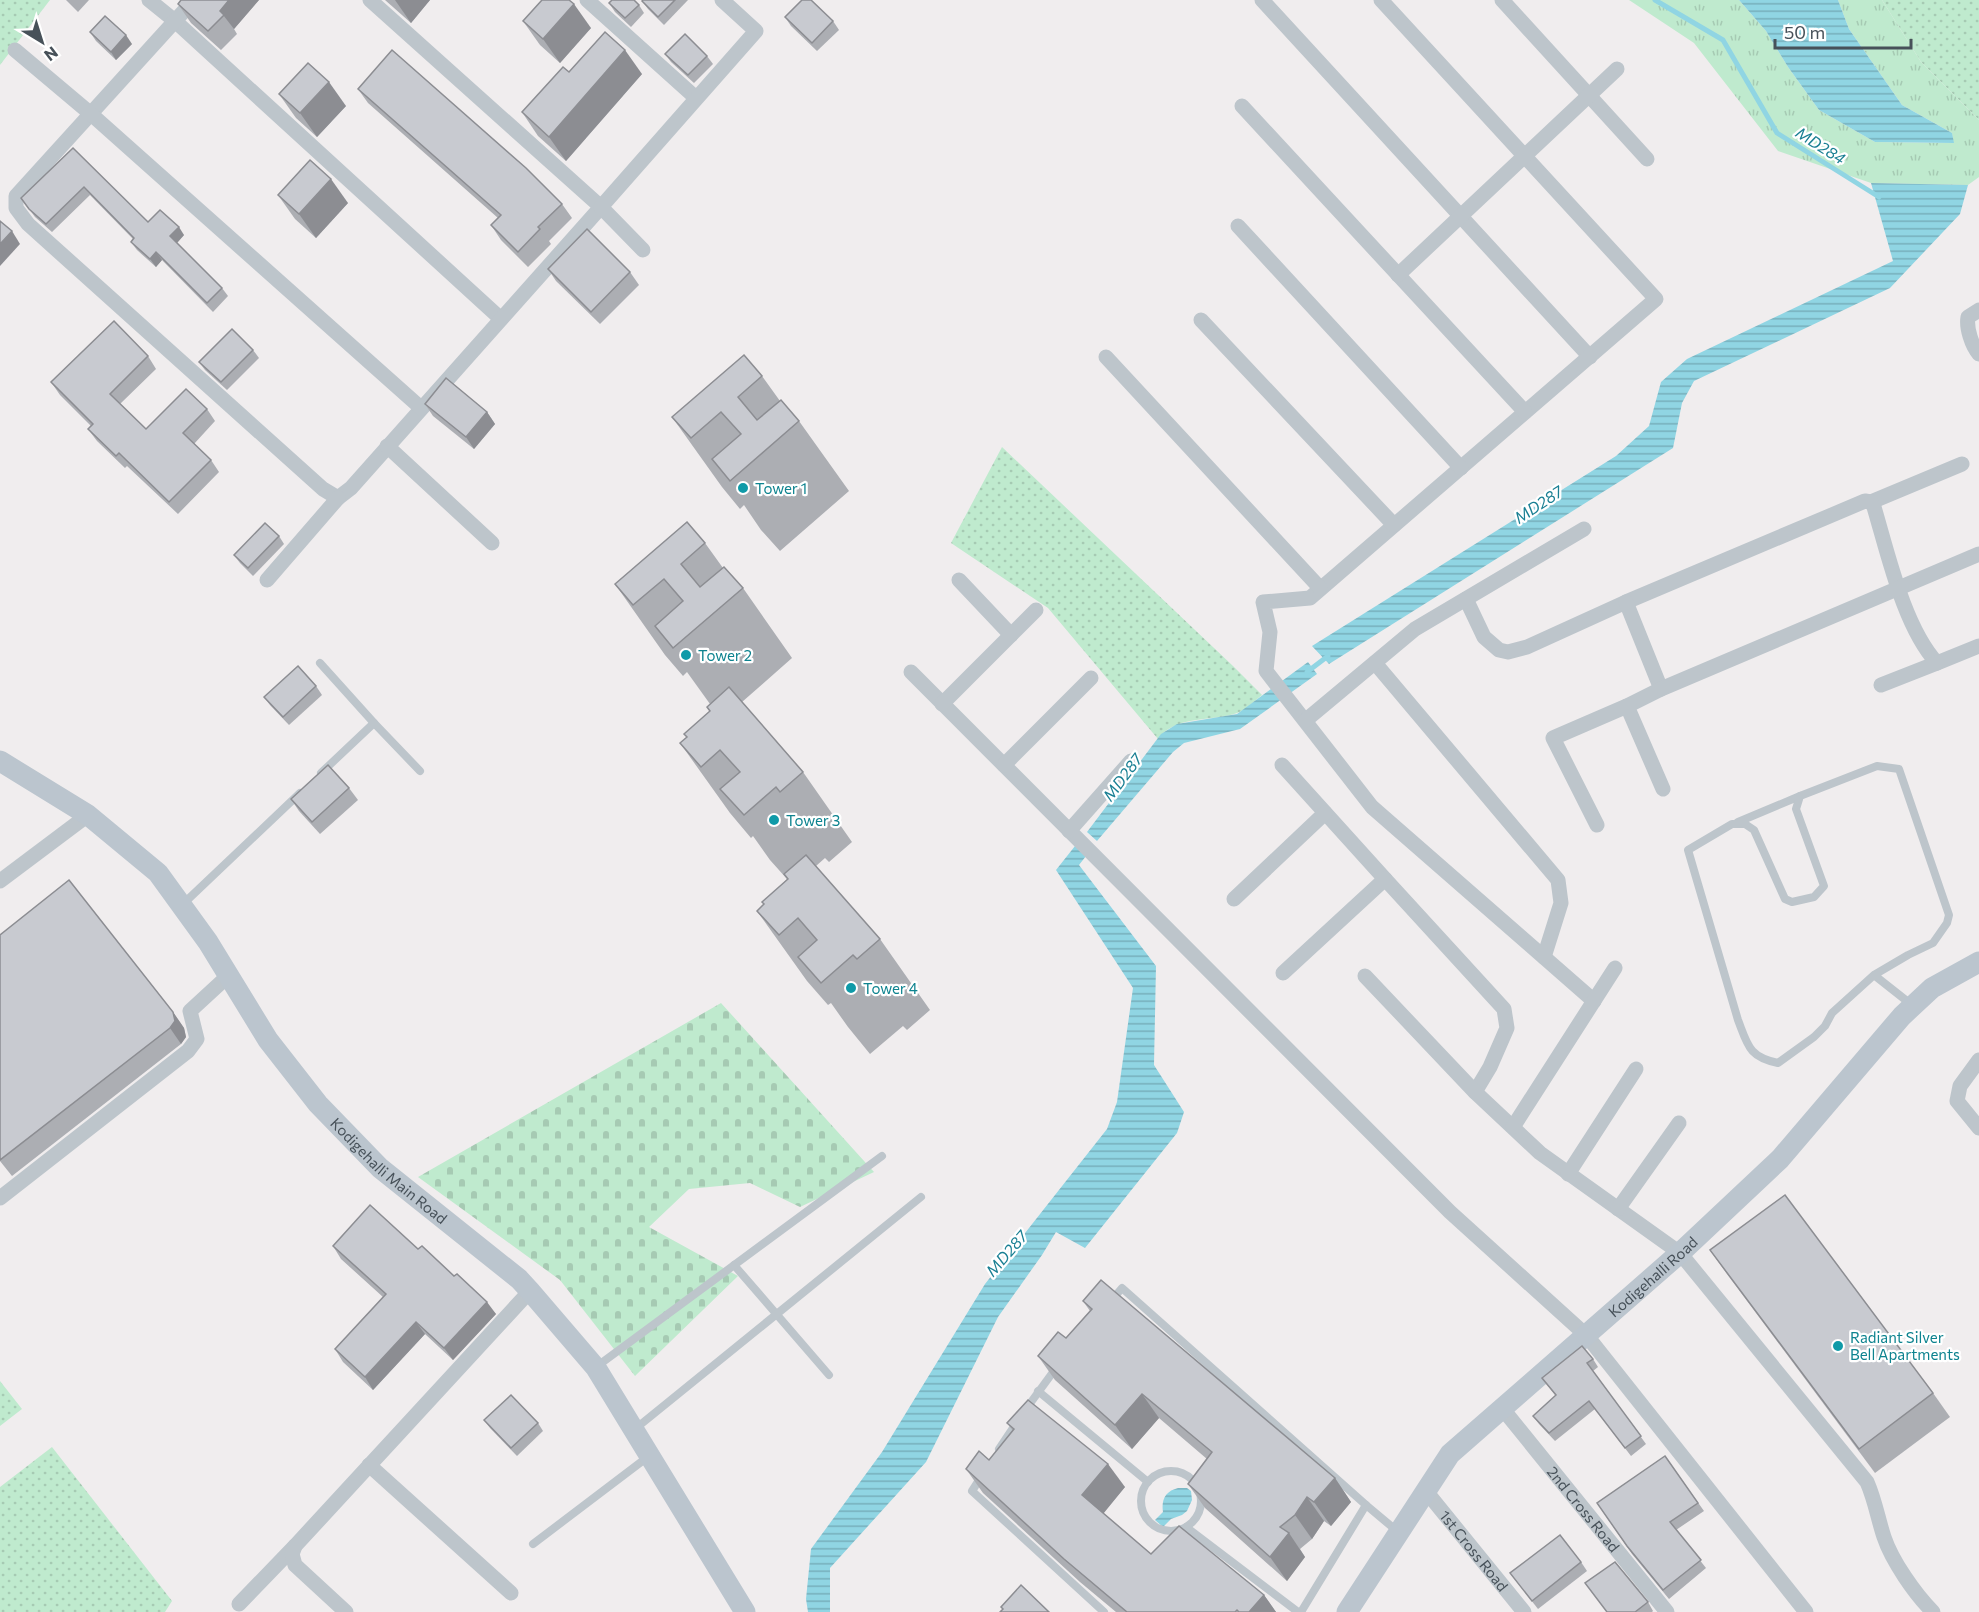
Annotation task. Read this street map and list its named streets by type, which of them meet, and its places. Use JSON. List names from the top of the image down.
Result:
{
  "streets": {
    "street": [
      "Kodigehalli Main Road",
      "Kodigehalli Road",
      "2nd Cross Road",
      "1st Cross Road"
    ]
  },
  "crossings": [
    ["Kodigehalli Road", "2nd Cross Road"],
    ["Kodigehalli Road", "1st Cross Road"]
  ],
  "water": ["MD284", "MD287"],
  "places": [
    "Tower 1",
    "Tower 2",
    "Tower 3",
    "Tower 4",
    "Radiant Silver Bell Apartments"
  ],
  "scale_bar": "50 m",
  "north": "bottom right"
}
